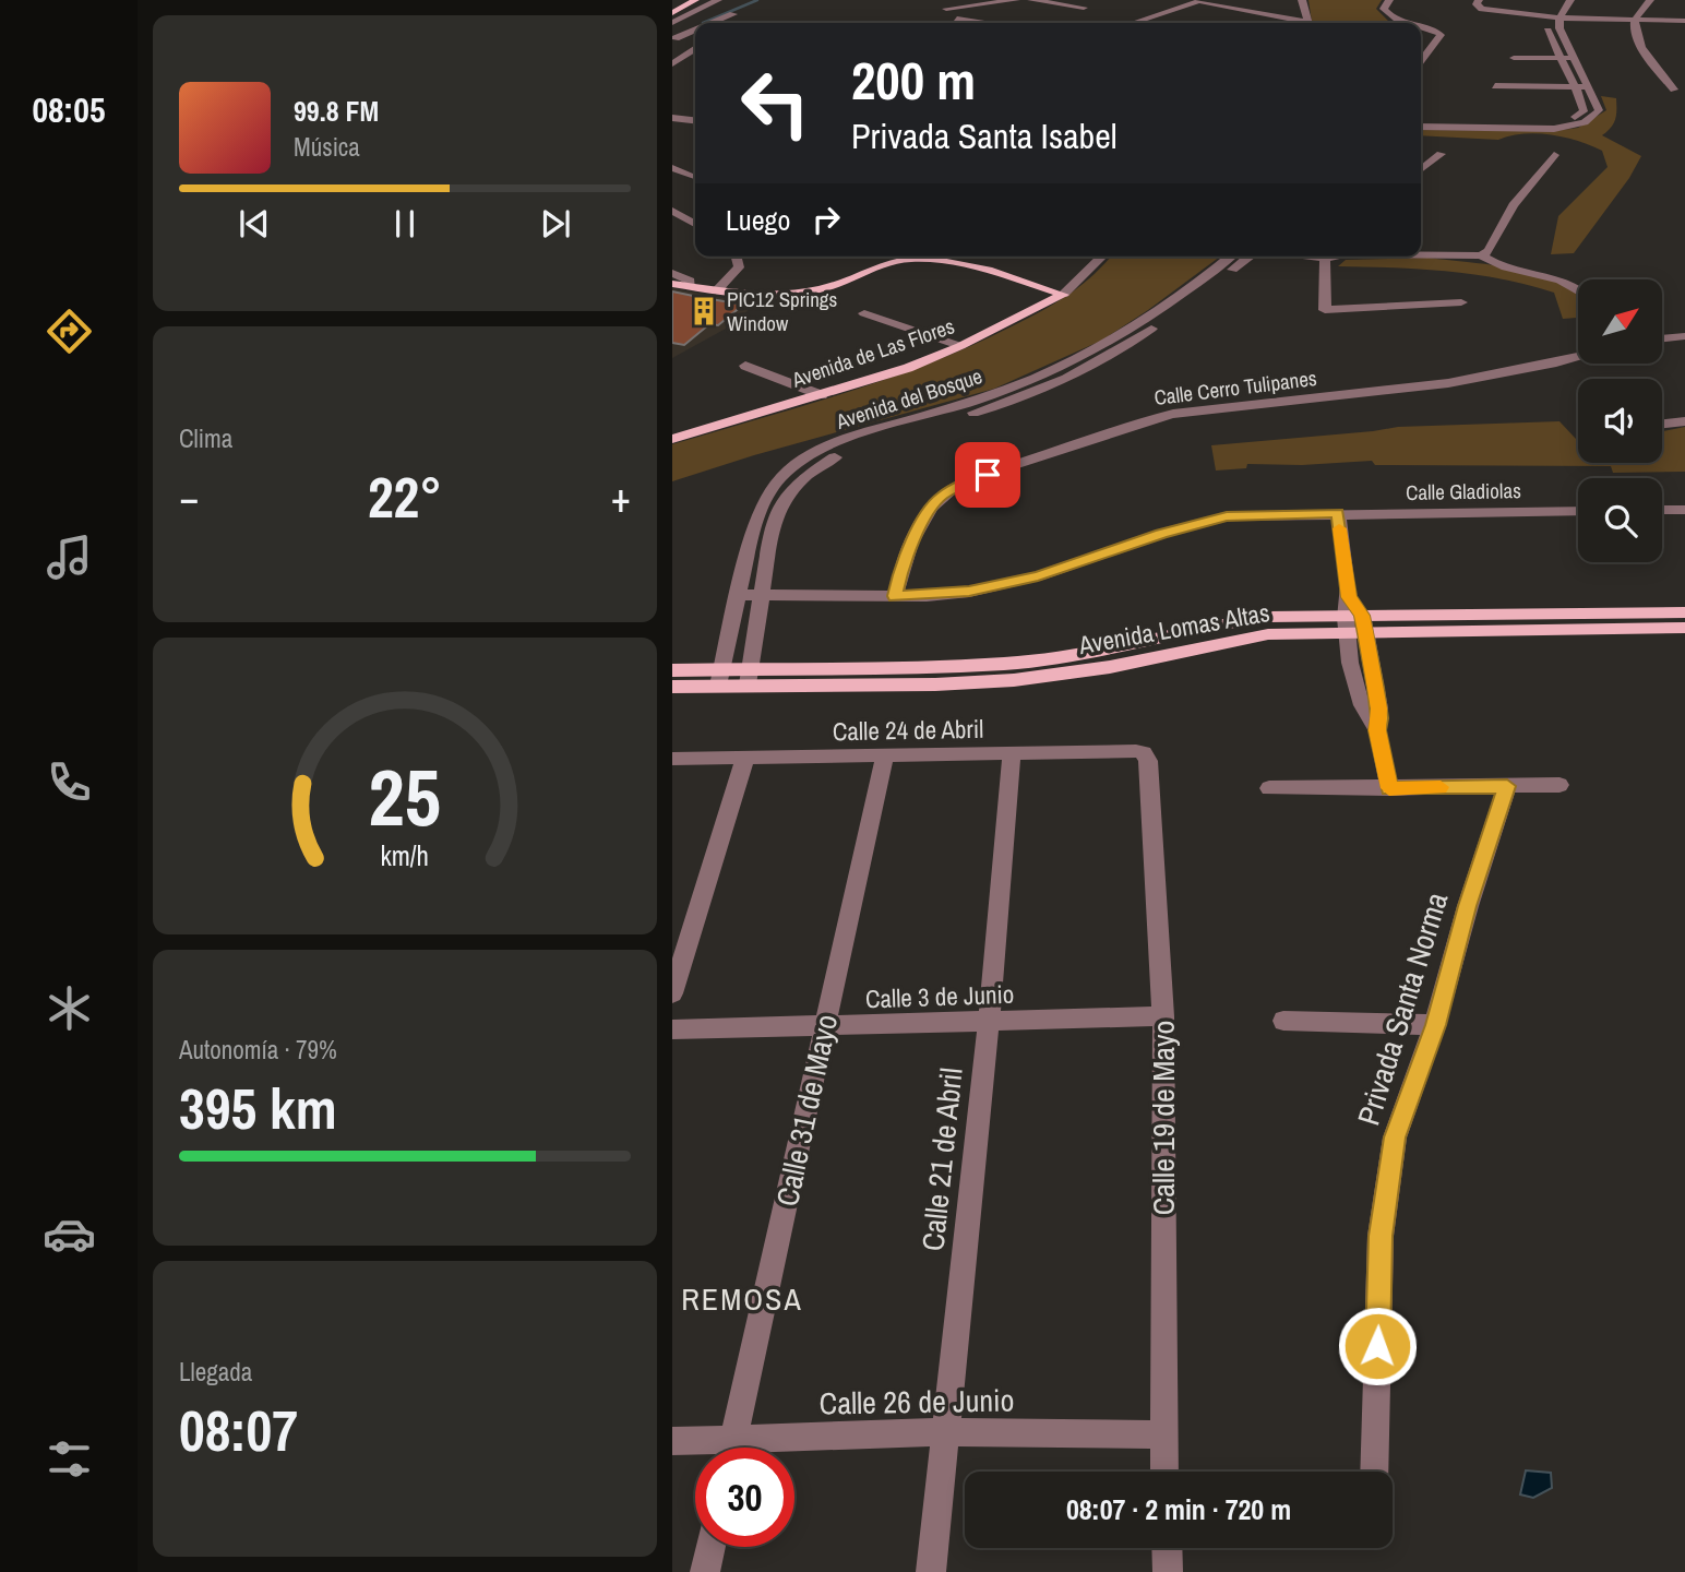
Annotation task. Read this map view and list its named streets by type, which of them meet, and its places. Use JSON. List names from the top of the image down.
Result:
{
  "streets": {
    "main road": ["Avenida de Las Flores", "Avenida Lomas Altas"],
    "street": [
      "Calle Cerro Tulipanes",
      "Avenida del Bosque",
      "Calle Gladiolas",
      "Calle 24 de Abril",
      "Calle 3 de Junio",
      "Privada Santa Norma",
      "Calle 31 de Mayo",
      "Calle 19 de Mayo",
      "Calle 21 de Abril",
      "Calle 26 de Junio"
    ]
  },
  "crossings": [
    ["Calle Cerro Tulipanes", "Calle Gladiolas"],
    ["Avenida del Bosque", "Calle Gladiolas"],
    ["Avenida del Bosque", "Avenida Lomas Altas"],
    ["Calle 24 de Abril", "Calle 31 de Mayo"],
    ["Calle 24 de Abril", "Calle 19 de Mayo"],
    ["Calle 24 de Abril", "Calle 21 de Abril"],
    ["Calle 3 de Junio", "Calle 31 de Mayo"],
    ["Calle 3 de Junio", "Calle 19 de Mayo"],
    ["Calle 3 de Junio", "Calle 21 de Abril"],
    ["Calle 19 de Mayo", "Calle 26 de Junio"],
    ["Calle 21 de Abril", "Calle 26 de Junio"]
  ],
  "districts": ["REMOSA"],
  "places": {
    "building": ["PIC12 Springs Window"]
  },
  "north": "top right",
  "page": {
    "tabs": "08:05",
    "turn": ["200 m", "Privada Santa Isabel"],
    "song": ["99.8 FM", "Música"],
    "then": "Luego",
    "tile": [
      "Clima",
      ["Autonomía · 79%", "395 km"],
      ["Llegada", "08:07"]
    ],
    "heat": ["−", "22°", "+"],
    "limit": "30",
    "trip": "08:07 · 2 min · 720 m",
    "gauge": ["25", "km/h"]
  }
}
